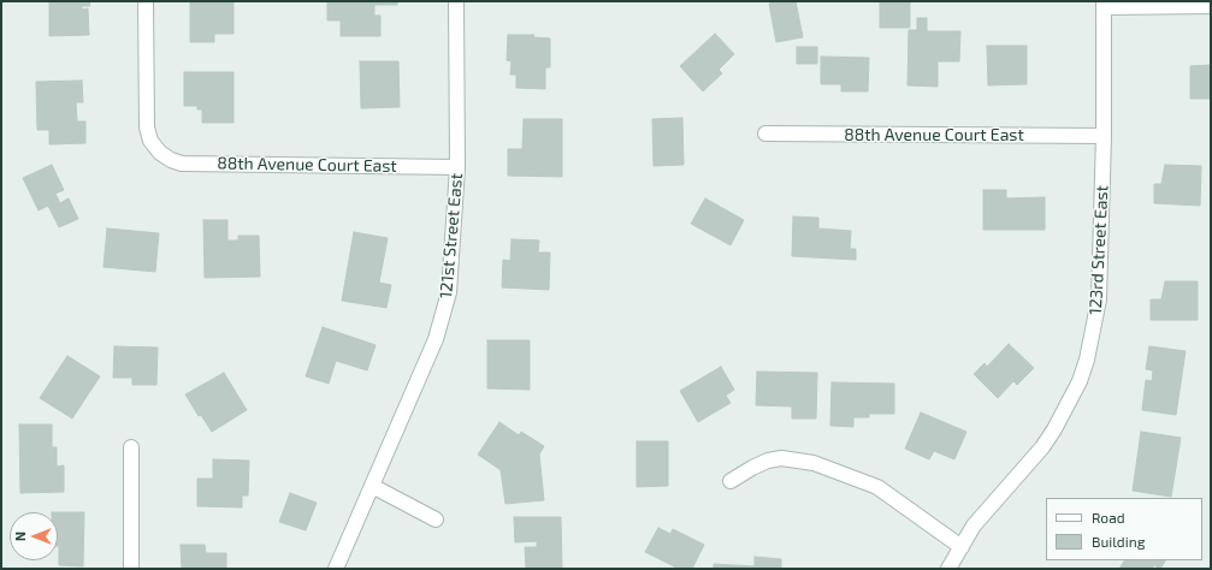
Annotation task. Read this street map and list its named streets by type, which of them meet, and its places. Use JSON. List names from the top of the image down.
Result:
{
  "streets": {
    "street": ["88th Avenue Court East", "121st Street East", "123rd Street East"]
  },
  "crossings": [
    ["88th Avenue Court East", "121st Street East"],
    ["88th Avenue Court East", "123rd Street East"]
  ],
  "legend": ["Road", "Building"],
  "north": "left"
}
